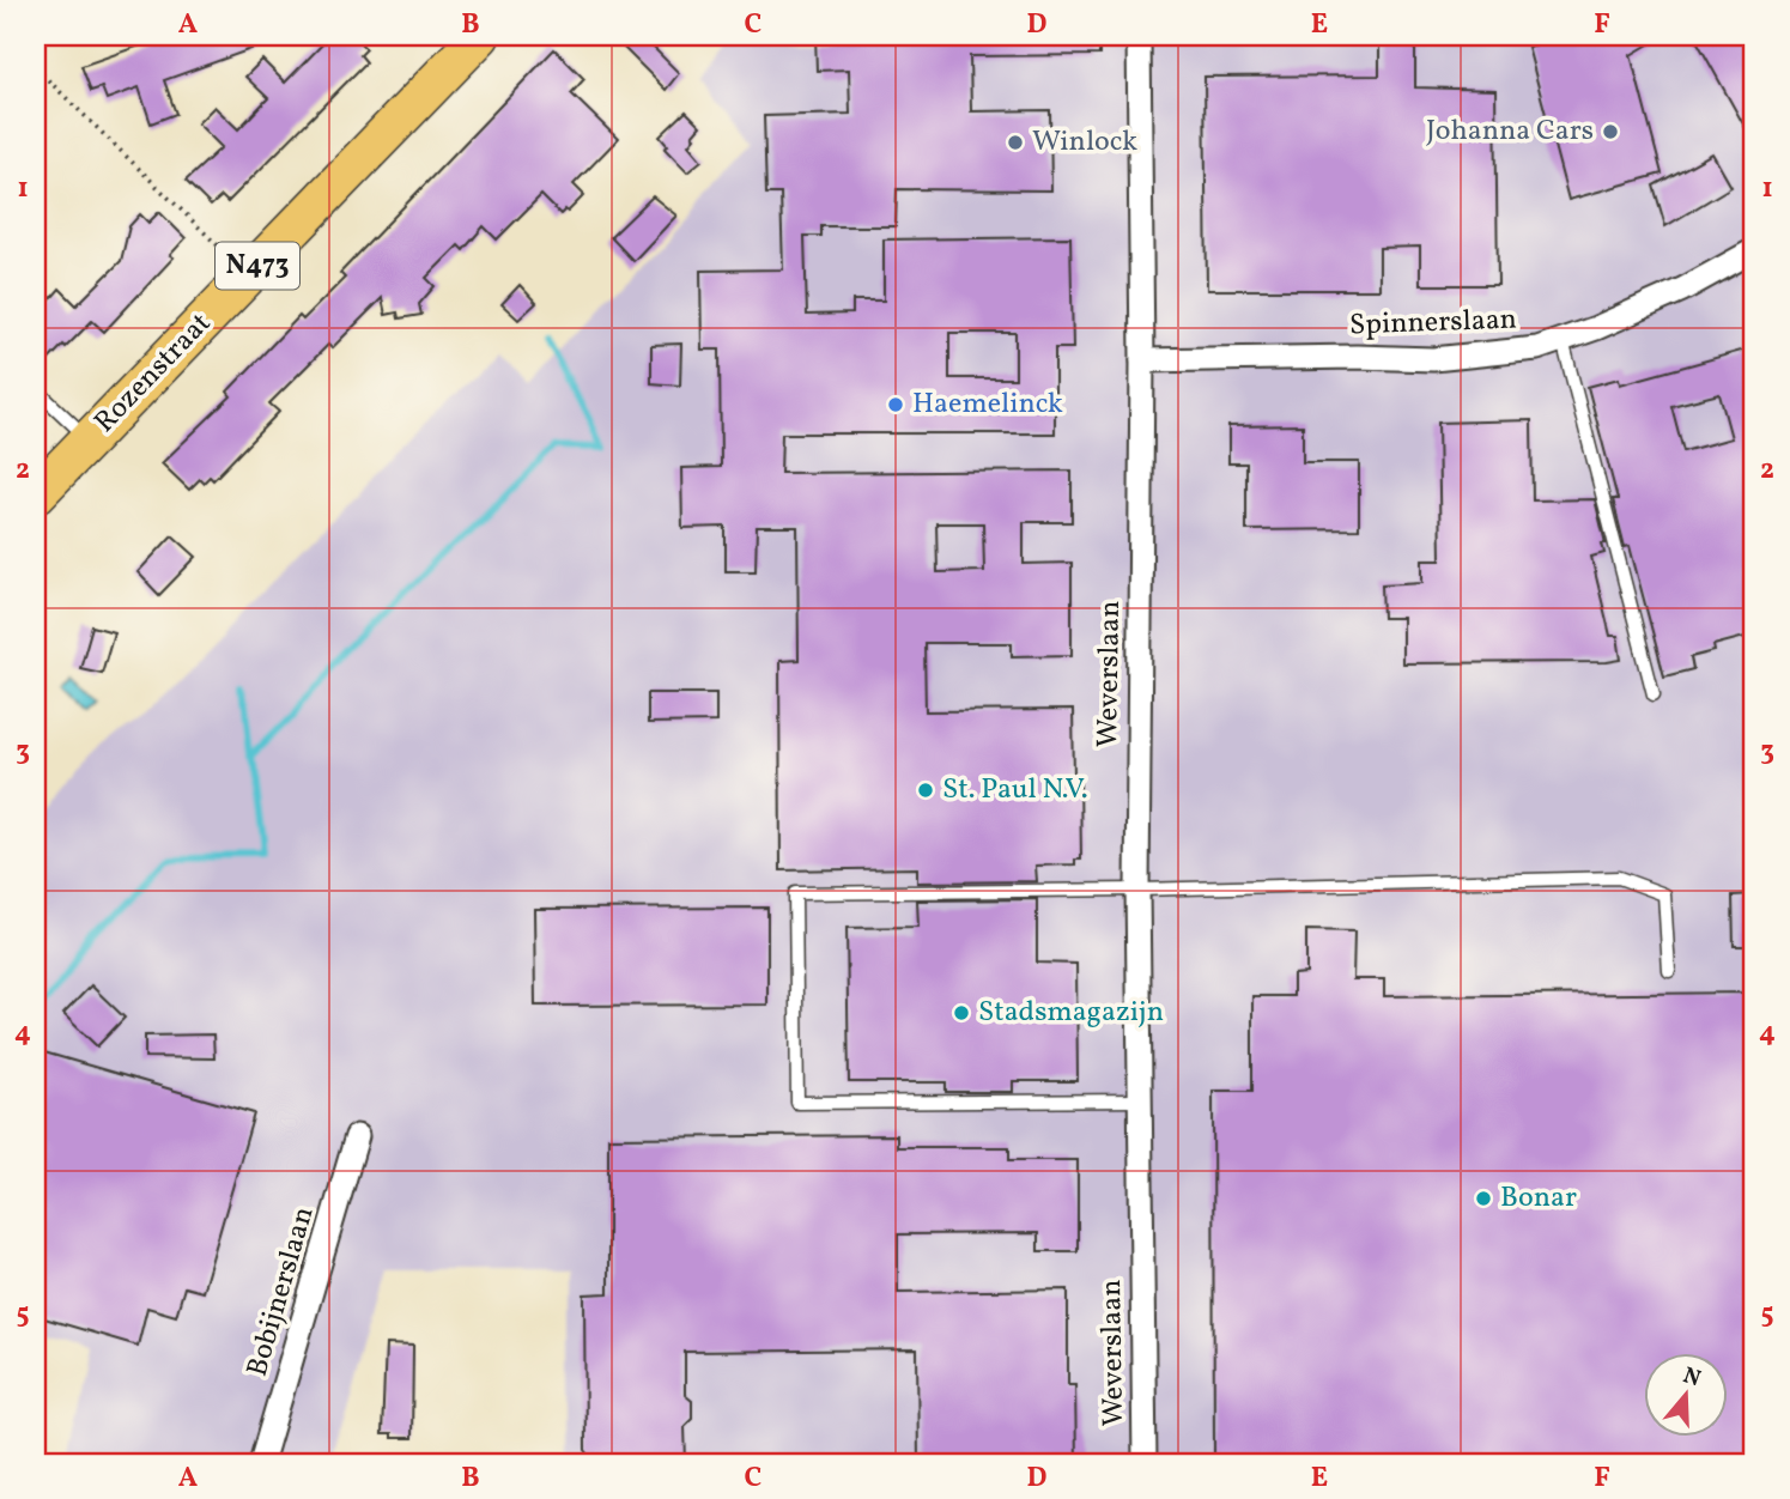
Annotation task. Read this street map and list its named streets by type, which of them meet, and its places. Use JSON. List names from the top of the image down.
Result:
{
  "streets": {
    "main road": ["N473", "Rozenstraat"],
    "street": ["Spinnerslaan", "Weverslaan", "Bobijnerslaan"]
  },
  "crossings": [
    ["Spinnerslaan", "Weverslaan"]
  ],
  "places": [
    "Johanna Cars",
    "Winlock",
    "Haemelinck",
    "St. Paul N.V.",
    "Stadsmagazijn",
    "Bonar"
  ],
  "north": "top",
  "grid": {
    "columns": [
      "A",
      "B",
      "C",
      "D",
      "E",
      "F"
    ],
    "rows": [
      "1",
      "2",
      "3",
      "4",
      "5"
    ]
  }
}
